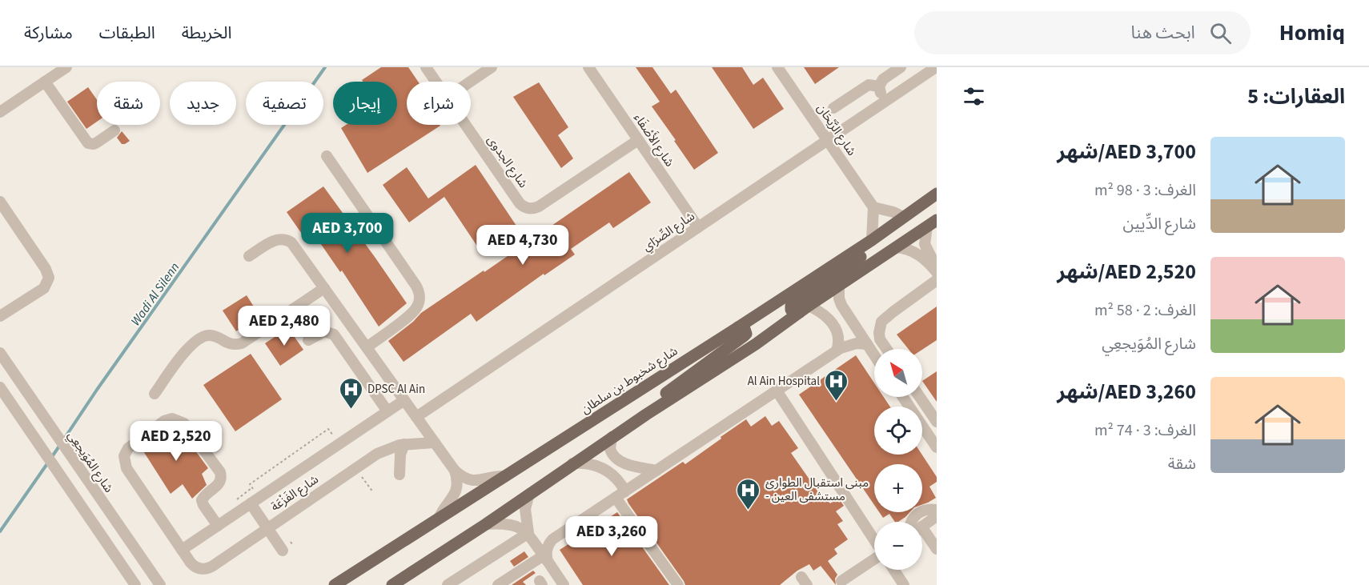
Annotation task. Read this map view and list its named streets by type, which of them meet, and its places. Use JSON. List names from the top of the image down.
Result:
{
  "streets": {
    "main road": ["شارع شخبوط بن سلطان"],
    "street": [
      "شارع الرَّيْحَان",
      "شارع الأَصْفَاء",
      "شارع الجدوى",
      "شارع الصِّرَاي",
      "شارع المُوَيجعِي",
      "شارع الفَزْعَة"
    ]
  },
  "crossings": [
    ["شارع الرَّيْحَان", "شارع الصِّرَاي"],
    ["شارع الأَصْفَاء", "شارع الجدوى"],
    ["شارع الأَصْفَاء", "شارع الصِّرَاي"]
  ],
  "water": ["Wadi Al Silenn"],
  "places": {
    "hospital": ["Al Ain Hospital", "DPSC Al Ain", "مبنى استقبال الطوارئ - مستشفى العين"]
  },
  "north": "top left",
  "page": {
    "header": "Homiq",
    "search": "ابحث هنا",
    "nav": ["الخريطة", "الطبقات", "مشاركة"],
    "heading": "العقارات: 5",
    "chip": [
      "شراء",
      "إيجار",
      "تصفية",
      "جديد",
      "شقة"
    ],
    "list": [
      {
        "name": "AED 3,700/شهر",
        "note": "الغرف: 3 · 98 m² · شارع الدِّيين"
      },
      {
        "name": "AED 2,520/شهر",
        "note": "الغرف: 2 · 58 m² · شارع المُوَيجعِي"
      },
      {
        "name": "AED 3,260/شهر",
        "note": "الغرف: 3 · 74 m² · شقة"
      }
    ],
    "price": [
      "AED 3,700",
      "AED 4,730",
      "AED 2,480",
      "AED 2,520",
      "AED 3,260"
    ],
    "map_buttons": ["+", "−"]
  }
}
